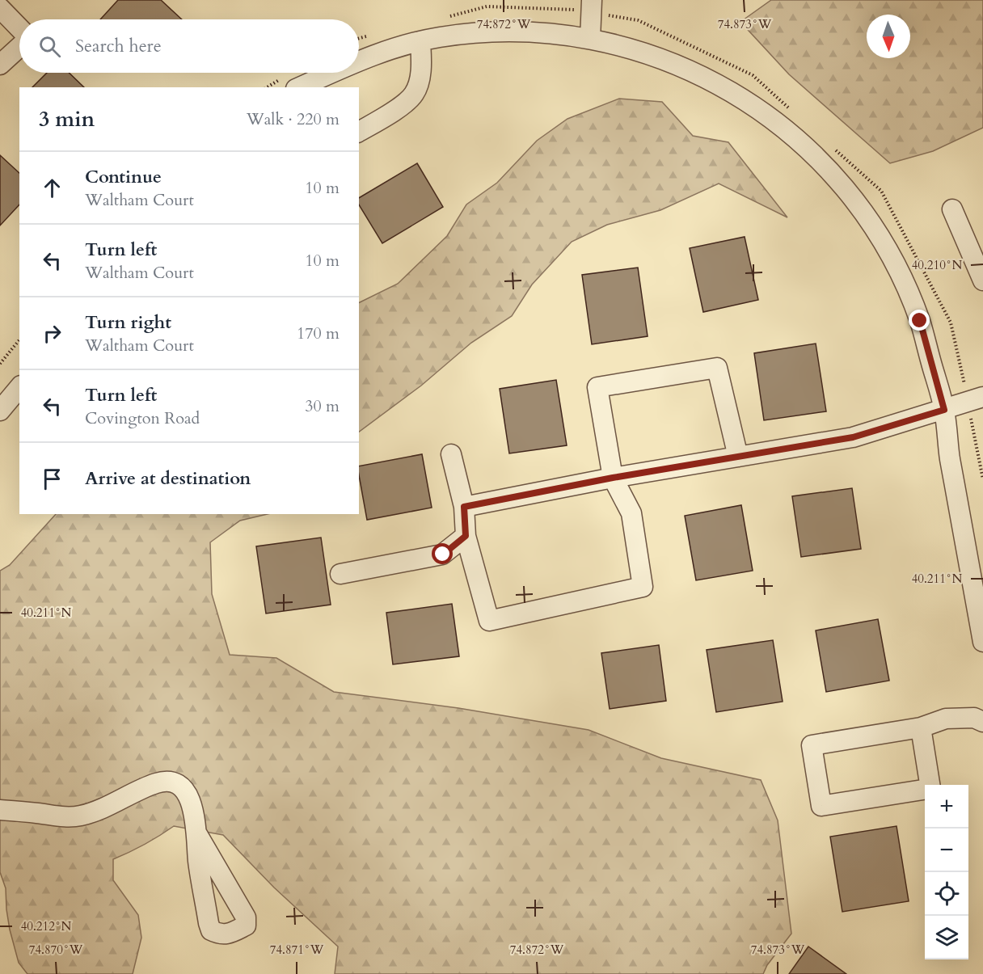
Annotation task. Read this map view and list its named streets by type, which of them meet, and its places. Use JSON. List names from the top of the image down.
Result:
{
  "north": "bottom",
  "page": {
    "search": "Search here",
    "heading": ["3 min", "Walk · 220 m"],
    "list": [
      ["Continue", "Waltham Court", "10 m"],
      ["Turn left", "Waltham Court", "10 m"],
      ["Turn right", "Waltham Court", "170 m"],
      ["Turn left", "Covington Road", "30 m"],
      "Arrive at destination"
    ],
    "map_buttons": ["+", "−"]
  },
  "coordinates": [
    "74.872°W",
    "74.873°W",
    "40.210°N",
    "40.211°N",
    "40.212°N",
    "74.870°W",
    "74.871°W"
  ]
}
